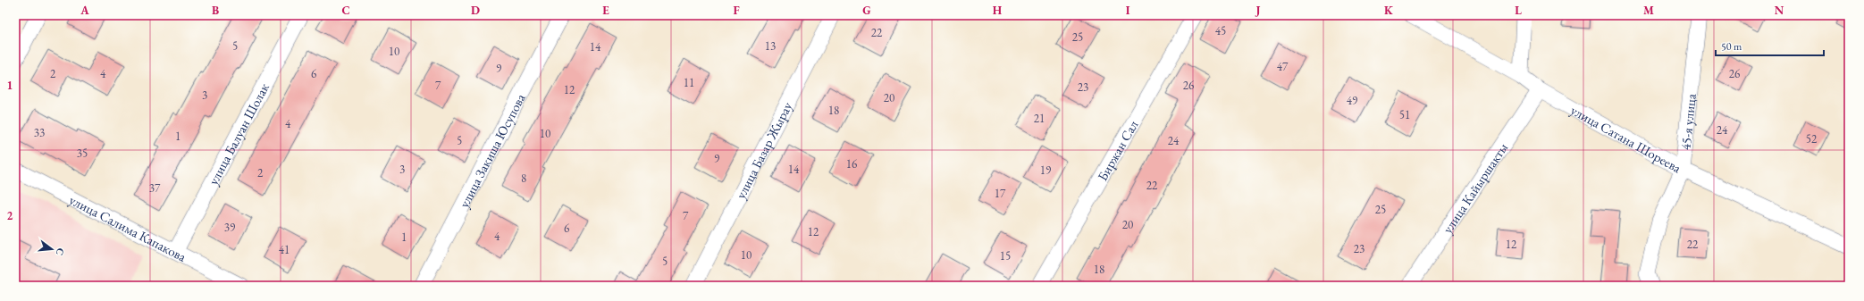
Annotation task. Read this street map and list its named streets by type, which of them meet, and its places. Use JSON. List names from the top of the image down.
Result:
{
  "streets": {
    "street": [
      "45-я улица",
      "улица Балуан Шолак",
      "улица Сатана Шореева",
      "улица Закиша Юсупова",
      "улица Базар Жырау",
      "Биржан Сал",
      "улица Кайыршакты",
      "улица Салима Капакова"
    ]
  },
  "crossings": [
    ["45-я улица", "улица Сатана Шореева"],
    ["улица Балуан Шолак", "улица Салима Капакова"],
    ["улица Сатана Шореева", "улица Кайыршакты"]
  ],
  "house_numbers": [
    "45",
    "22",
    "25",
    "5",
    "13",
    "14",
    "10",
    "47",
    "9",
    "2",
    "4",
    "6",
    "26",
    "11",
    "7",
    "26",
    "23",
    "12",
    "3",
    "20",
    "49",
    "18",
    "51",
    "21",
    "4",
    "24",
    "33",
    "10",
    "1",
    "52",
    "5",
    "24",
    "35",
    "9",
    "16",
    "3",
    "14",
    "19",
    "2",
    "8",
    "22",
    "37",
    "17",
    "25",
    "7",
    "20",
    "39",
    "6",
    "12",
    "4",
    "1",
    "12",
    "22",
    "23",
    "41",
    "10",
    "15",
    "5",
    "18"
  ],
  "scale_bar": "50 m",
  "north": "right",
  "grid": {
    "columns": [
      "A",
      "B",
      "C",
      "D",
      "E",
      "F",
      "G",
      "H",
      "I",
      "J",
      "K",
      "L",
      "M",
      "N"
    ],
    "rows": ["1", "2"]
  }
}
